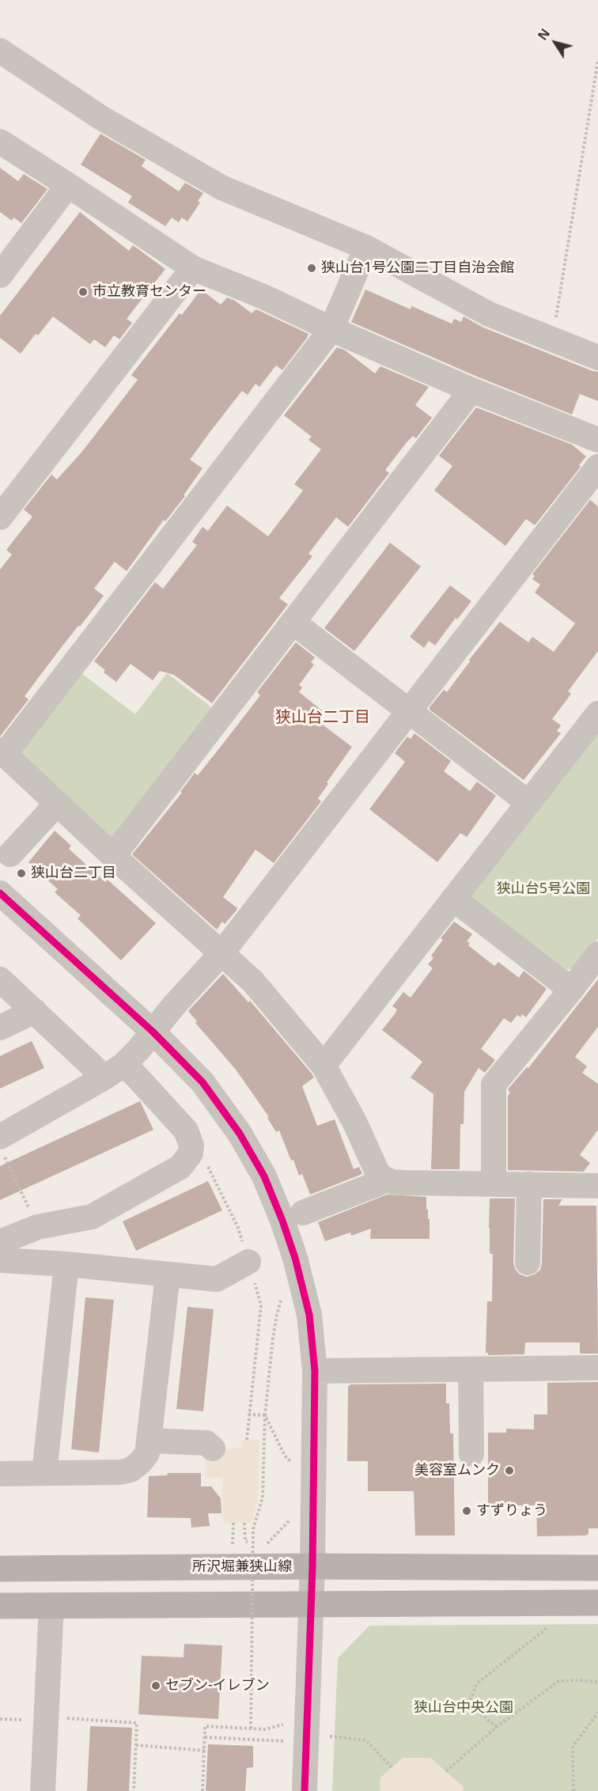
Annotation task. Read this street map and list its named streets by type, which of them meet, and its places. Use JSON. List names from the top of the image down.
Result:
{
  "streets": {
    "main road": ["所沢堀兼狭山線"]
  },
  "districts": ["狭山台二丁目"],
  "parks": ["狭山台5号公園", "狭山台中央公園"],
  "places": [
    "狭山台1号公園二丁目自治会館",
    "市立教育センター",
    "狭山台二丁目",
    "美容室ムンク",
    "すずりょう",
    "セブン-イレブン"
  ],
  "north": "top left"
}
